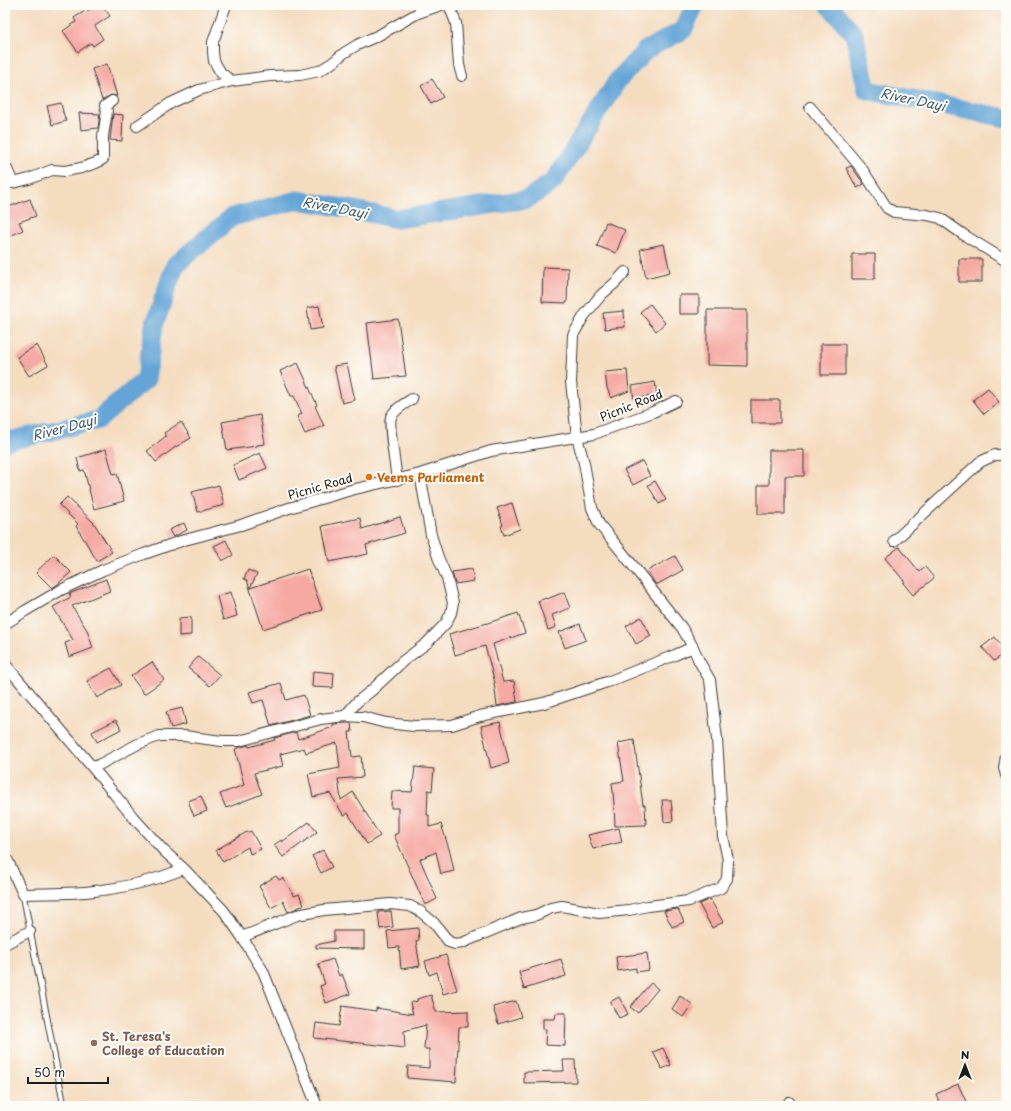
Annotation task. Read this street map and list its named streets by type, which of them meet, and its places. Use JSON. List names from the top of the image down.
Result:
{
  "streets": {
    "street": ["Picnic Road"]
  },
  "water": ["River Dayi"],
  "places": ["Veems Parliament", "St. Teresa's College of Education"],
  "scale_bar": "50 m",
  "north": "top"
}
